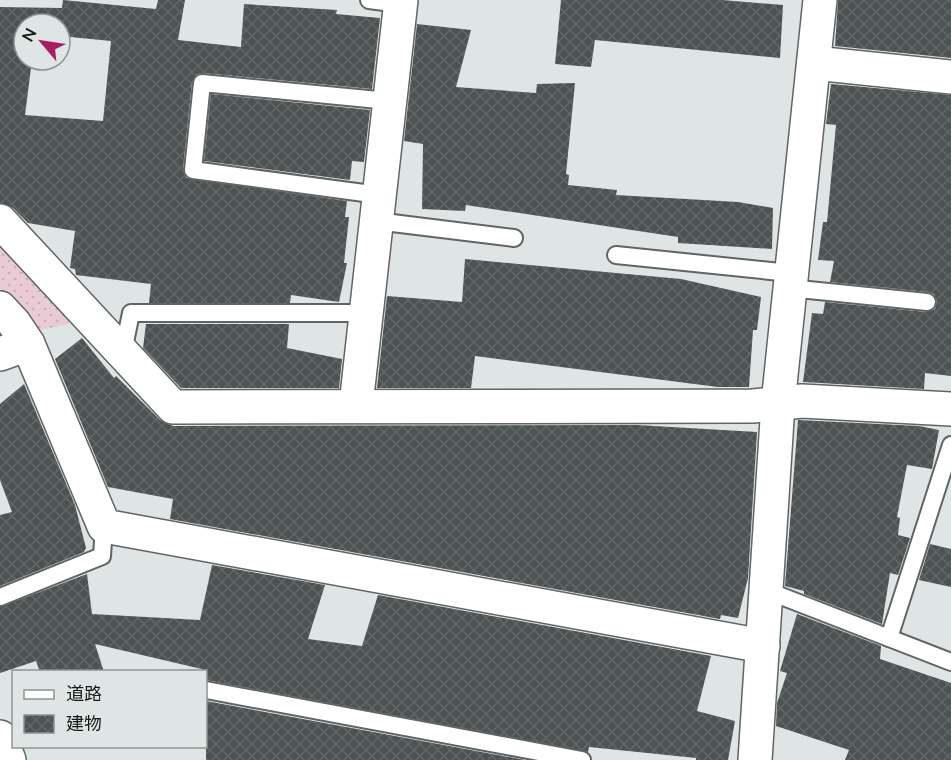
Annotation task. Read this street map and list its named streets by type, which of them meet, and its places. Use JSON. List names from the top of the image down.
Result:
{
  "legend": ["道路", "建物"],
  "north": "top left"
}
